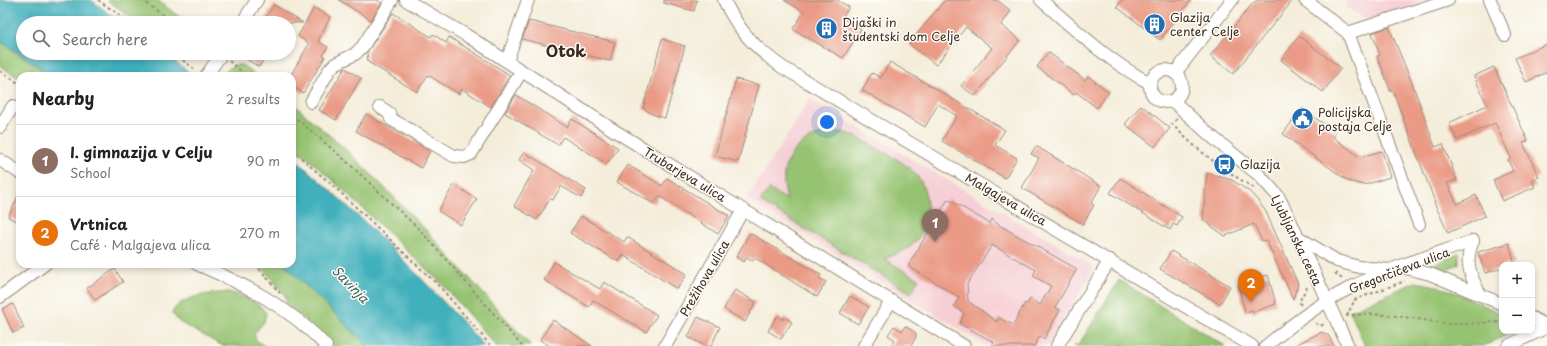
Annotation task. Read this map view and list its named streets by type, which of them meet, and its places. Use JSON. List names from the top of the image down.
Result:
{
  "streets": {
    "street": [
      "Trubarjeva ulica",
      "Malgajeva ulica",
      "Ljubljanska cesta",
      "Gregorčičeva ulica",
      "Prežihova ulica"
    ]
  },
  "crossings": [
    ["Trubarjeva ulica", "Prežihova ulica"],
    ["Ljubljanska cesta", "Gregorčičeva ulica"]
  ],
  "districts": ["Otok"],
  "water": ["Savinja"],
  "places": {
    "building": ["Glazija center Celje", "Dijaški in študentski dom Celje"],
    "public building": ["Policijska postaja Celje"],
    "bus stop": ["Glazija"]
  },
  "page": {
    "search": "Search here",
    "heading": ["Nearby", "2 results"],
    "list": [
      {
        "mark": "1",
        "name": "I. gimnazija v Celju",
        "note": "School",
        "value": "90 m"
      },
      {
        "mark": "2",
        "name": "Vrtnica",
        "note": "Café · Malgajeva ulica",
        "value": "270 m"
      }
    ],
    "pins": ["1", "2"],
    "map_buttons": ["+", "−"]
  }
}
